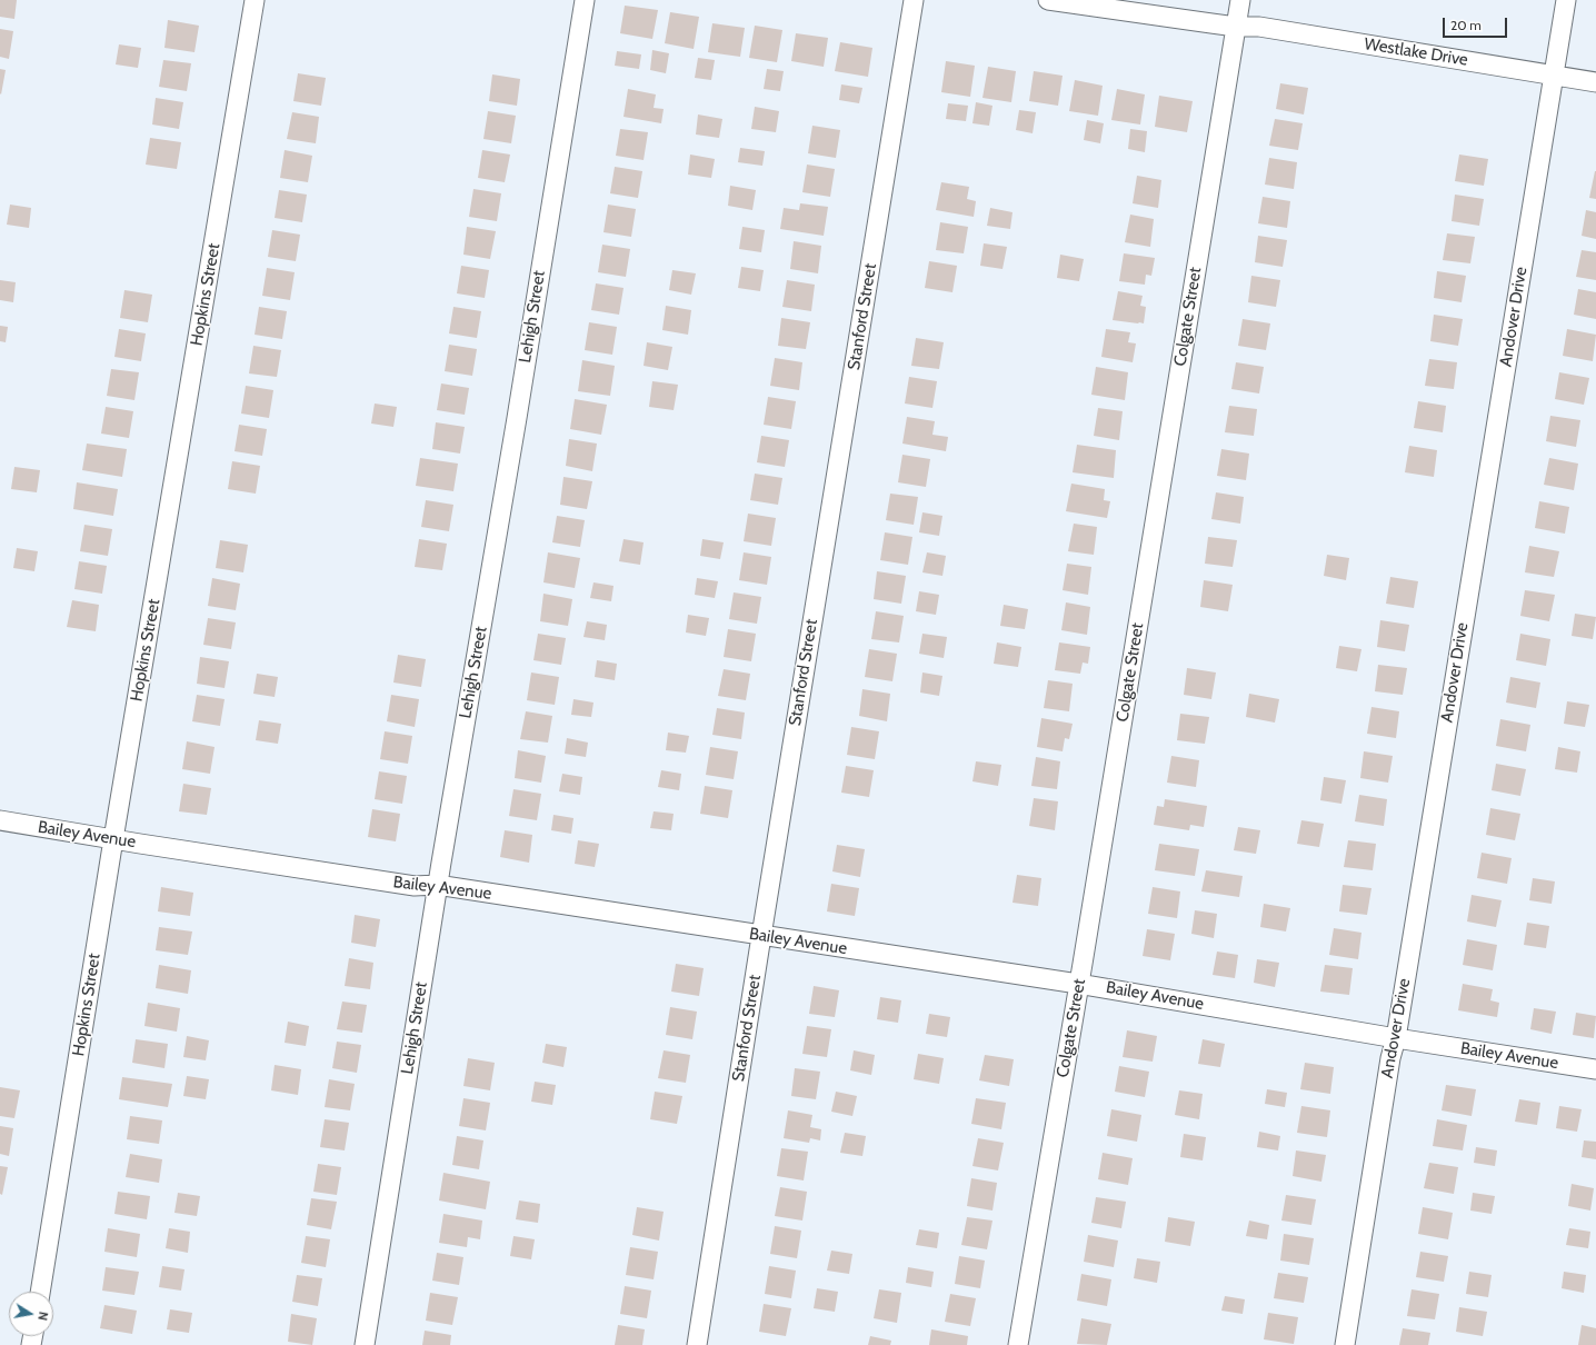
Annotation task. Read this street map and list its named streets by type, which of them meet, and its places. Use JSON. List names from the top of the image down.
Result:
{
  "streets": {
    "street": [
      "Westlake Drive",
      "Hopkins Street",
      "Lehigh Street",
      "Stanford Street",
      "Colgate Street",
      "Andover Drive",
      "Bailey Avenue"
    ]
  },
  "crossings": [
    ["Westlake Drive", "Colgate Street"],
    ["Westlake Drive", "Andover Drive"],
    ["Hopkins Street", "Bailey Avenue"],
    ["Lehigh Street", "Bailey Avenue"],
    ["Stanford Street", "Bailey Avenue"],
    ["Colgate Street", "Bailey Avenue"],
    ["Andover Drive", "Bailey Avenue"]
  ],
  "scale_bar": "20 m",
  "north": "right"
}
